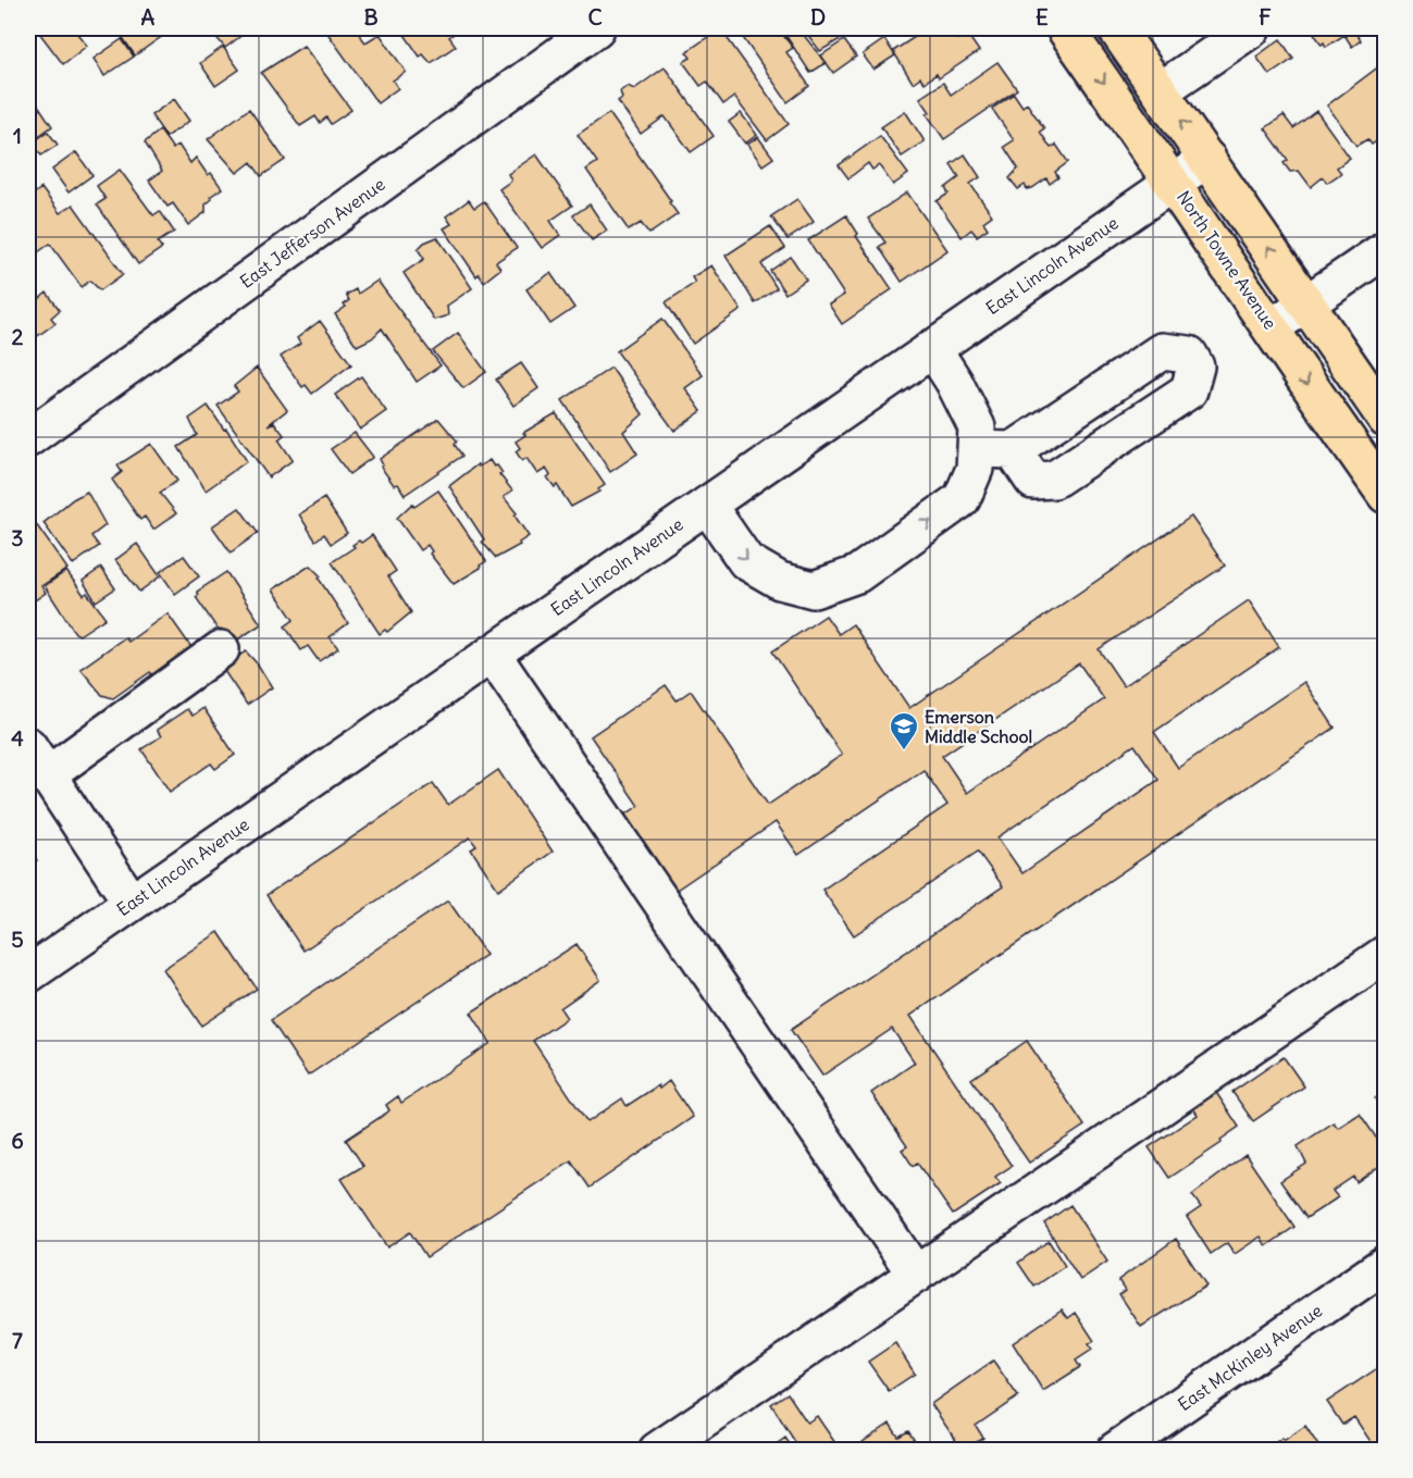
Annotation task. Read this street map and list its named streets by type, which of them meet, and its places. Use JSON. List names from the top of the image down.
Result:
{
  "streets": {
    "main road": ["North Towne Avenue"],
    "street": ["East Jefferson Avenue", "East Lincoln Avenue", "East McKinley Avenue"]
  },
  "crossings": [
    ["North Towne Avenue", "East Lincoln Avenue"]
  ],
  "places": {
    "school or university": ["Emerson Middle School"]
  },
  "grid": {
    "columns": [
      "A",
      "B",
      "C",
      "D",
      "E",
      "F"
    ],
    "rows": [
      "1",
      "2",
      "3",
      "4",
      "5",
      "6",
      "7"
    ]
  }
}
